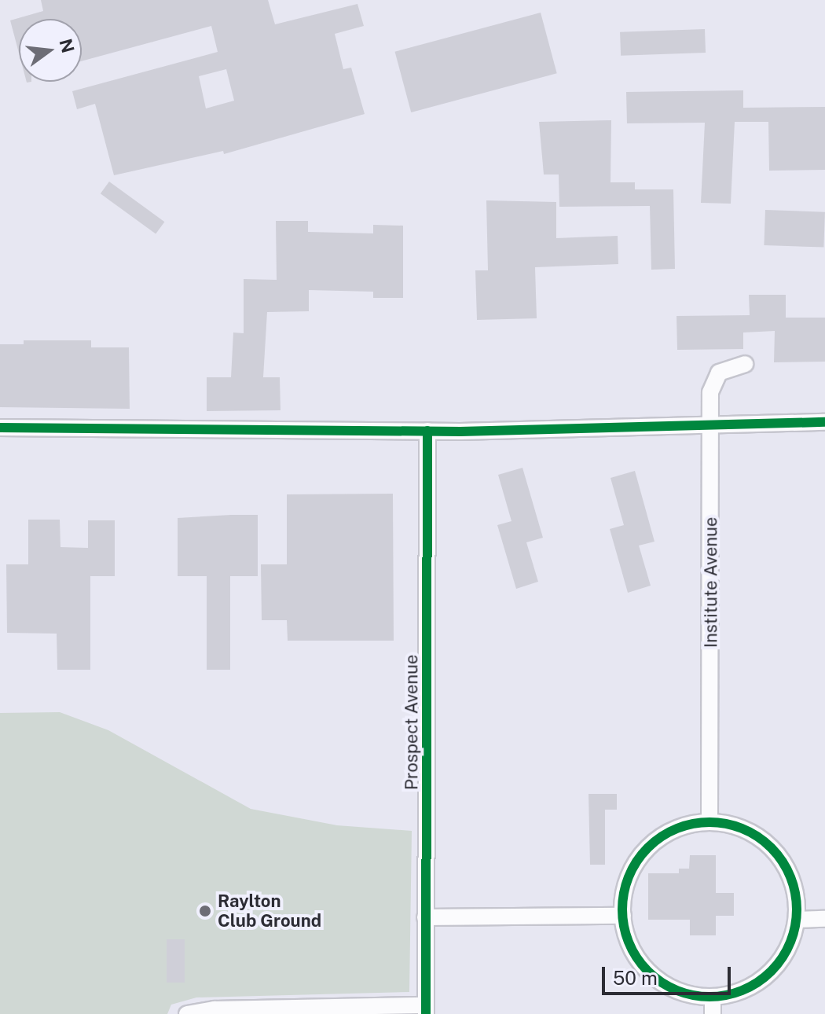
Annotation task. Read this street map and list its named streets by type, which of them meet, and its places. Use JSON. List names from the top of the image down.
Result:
{
  "streets": {
    "street": ["Institute Avenue", "Prospect Avenue"]
  },
  "places": ["Raylton Club Ground"],
  "scale_bar": "50 m",
  "north": "right"
}
